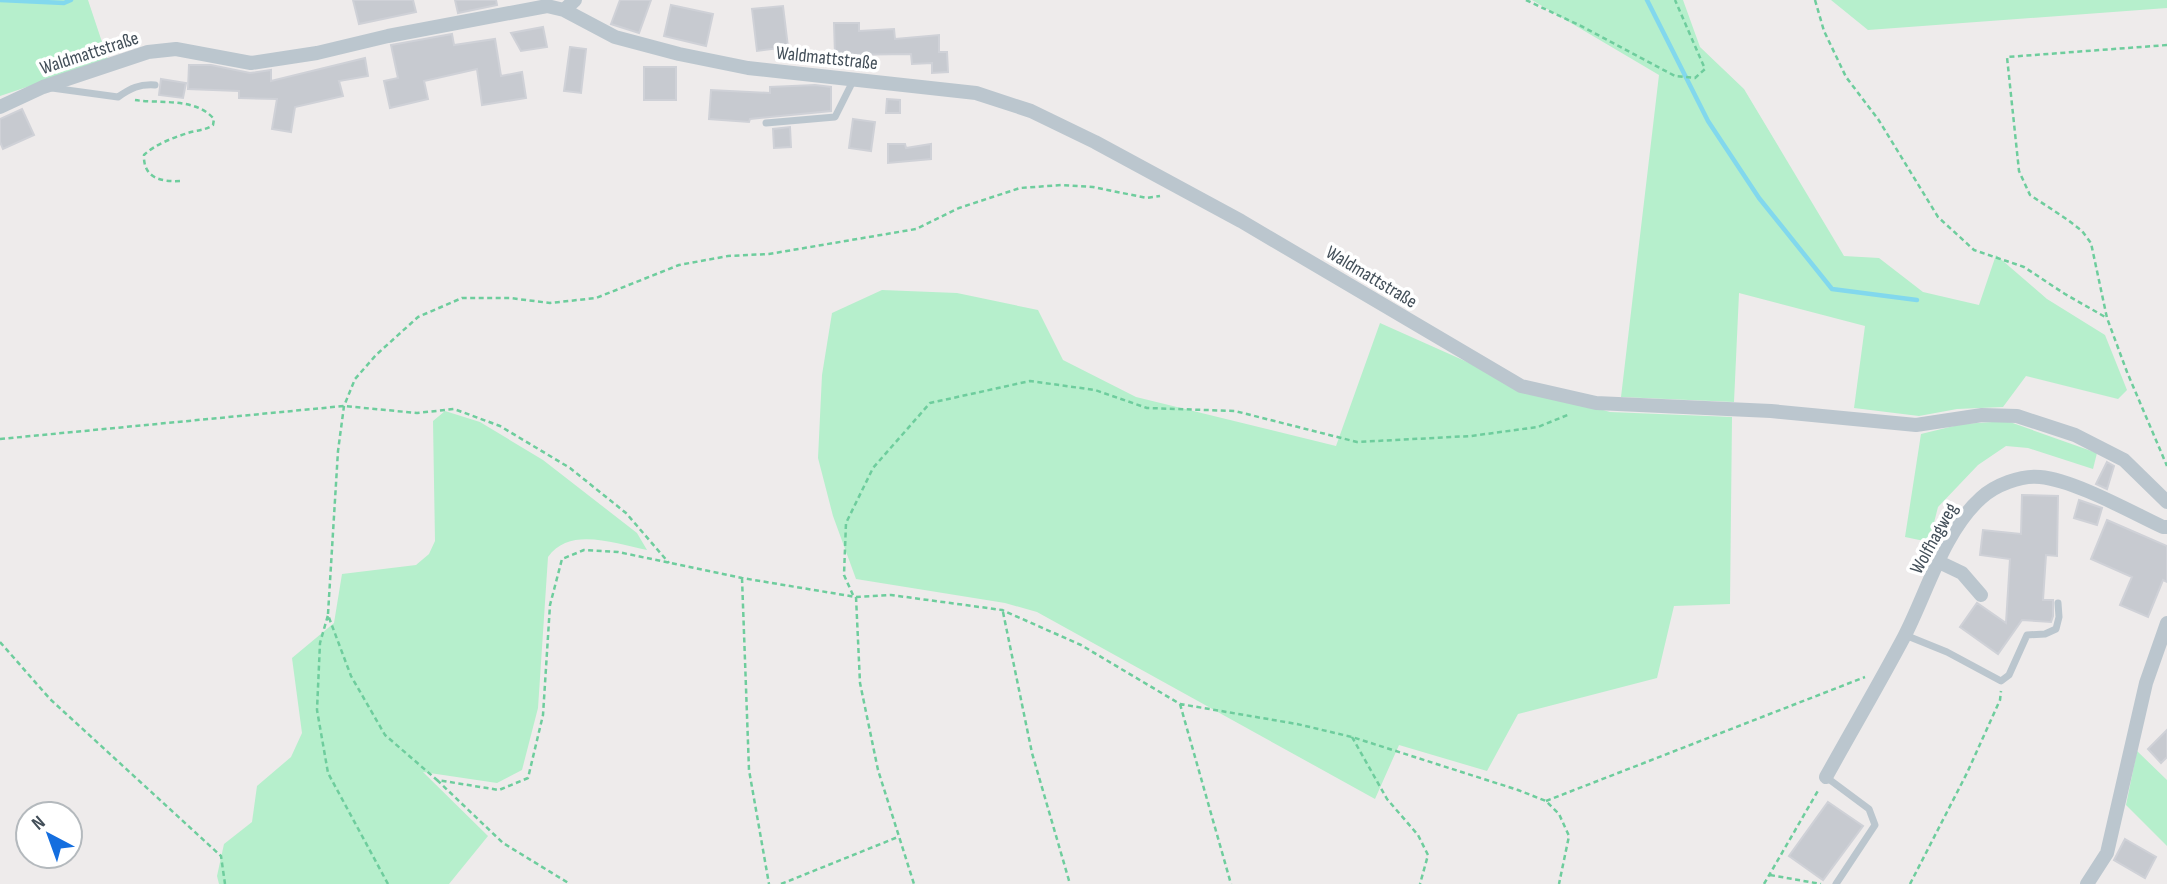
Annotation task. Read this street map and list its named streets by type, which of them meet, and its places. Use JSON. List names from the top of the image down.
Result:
{
  "streets": {
    "street": ["Waldmattstraße", "Wolfhagweg"]
  },
  "north": "top left"
}
